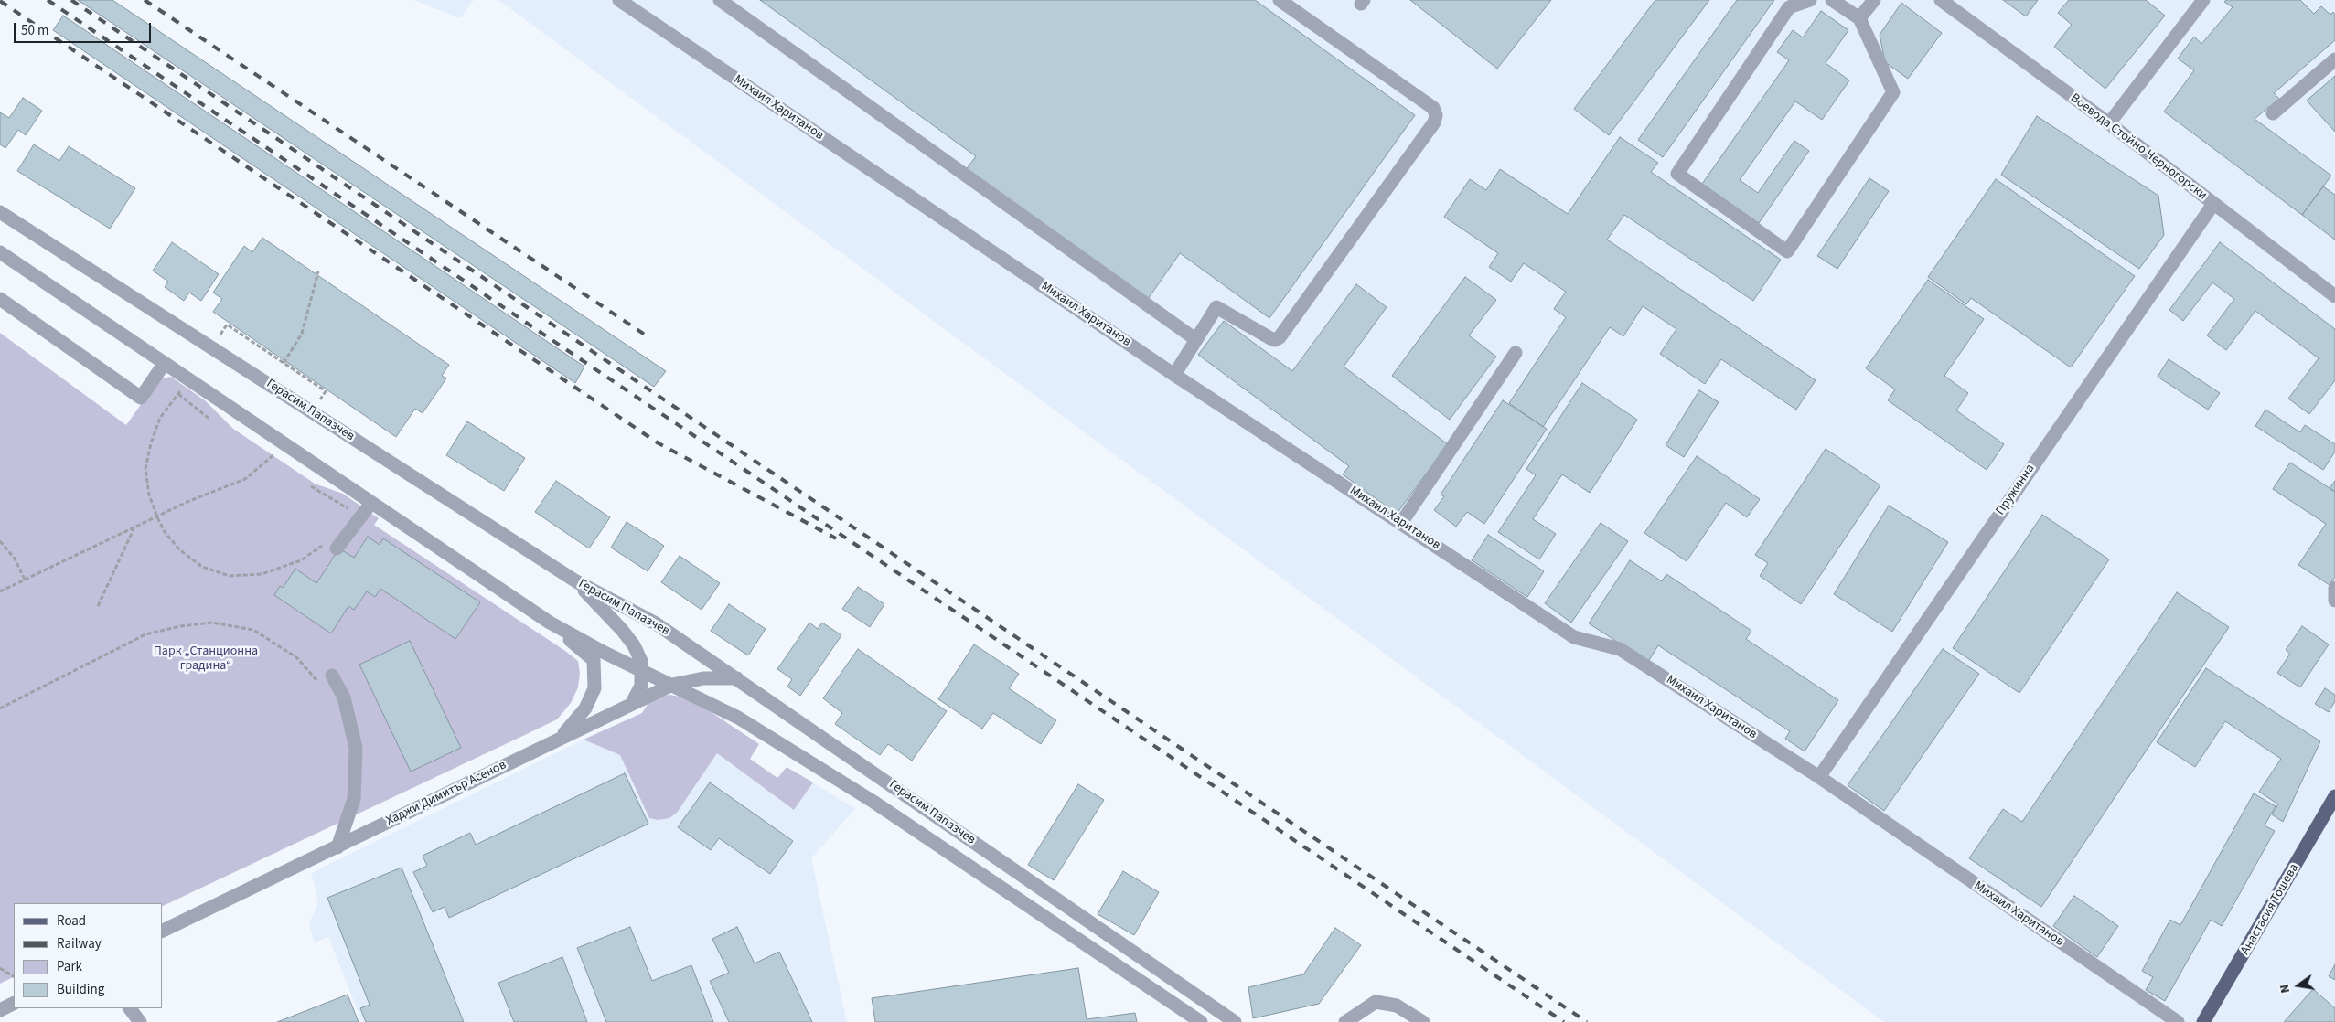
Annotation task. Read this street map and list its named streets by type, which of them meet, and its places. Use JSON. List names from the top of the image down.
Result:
{
  "streets": {
    "main road": ["Анастасия Тошева"],
    "street": [
      "Михаил Хаританов",
      "Воевода Стойно Черногорски",
      "Герасим Папазчев",
      "Пружинна",
      "Хаджи Димитър Асенов"
    ]
  },
  "crossings": [
    ["Михаил Хаританов", "Пружинна"],
    ["Воевода Стойно Черногорски", "Пружинна"],
    ["Герасим Папазчев", "Хаджи Димитър Асенов"]
  ],
  "parks": ["Парк „Станционна градина“"],
  "legend": [
    "Road",
    "Railway",
    "Park",
    "Building"
  ],
  "scale_bar": "50 m",
  "north": "left"
}
